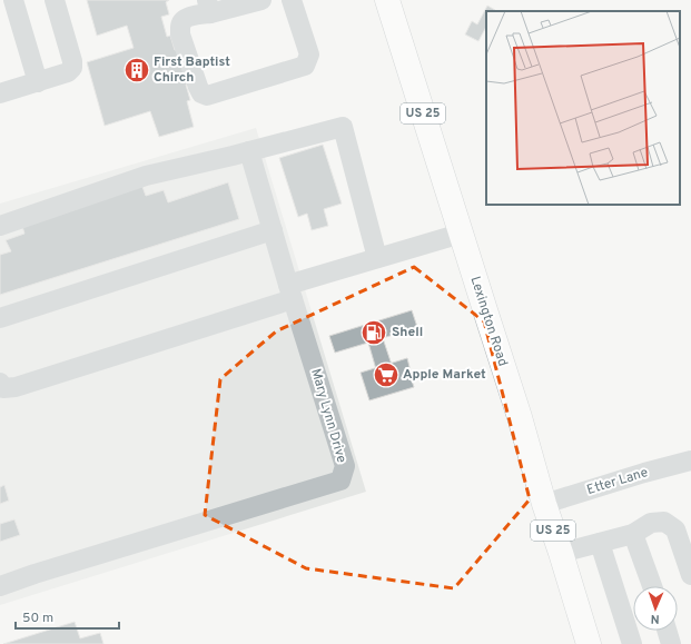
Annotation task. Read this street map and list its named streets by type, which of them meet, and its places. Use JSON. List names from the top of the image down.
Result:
{
  "streets": {
    "main road": ["US 25", "Lexington Road"],
    "street": ["Mary Lynn Drive", "Etter Lane"]
  },
  "crossings": [
    ["Lexington Road", "Etter Lane"]
  ],
  "places": {
    "building": ["First Baptist Chirch"],
    "fuel station": ["Shell"],
    "supermarket": ["Apple Market"]
  },
  "scale_bar": "50 m",
  "north": "bottom"
}
